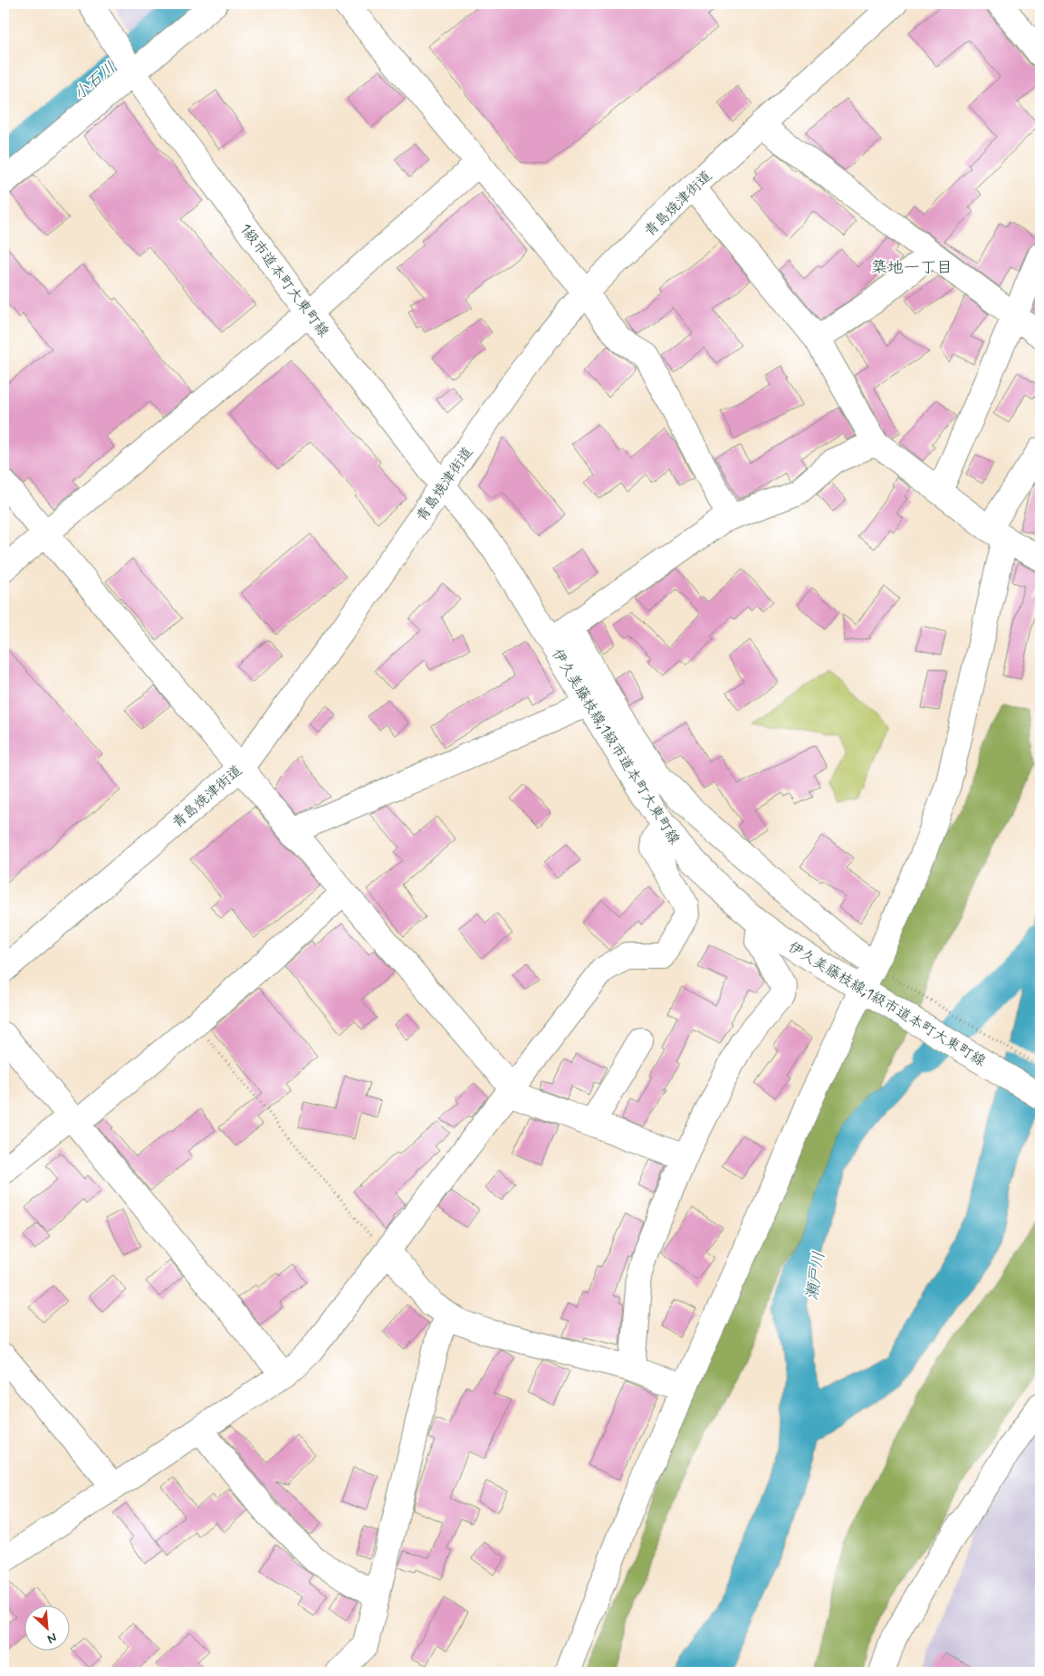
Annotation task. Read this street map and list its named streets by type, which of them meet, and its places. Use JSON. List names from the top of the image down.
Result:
{
  "streets": {
    "street": ["青島焼津街道", "1級市道本町大東町線", "伊久美藤枝線;1級市道本町大東町線"]
  },
  "crossings": [
    ["青島焼津街道", "1級市道本町大東町線"],
    ["青島焼津街道", "伊久美藤枝線;1級市道本町大東町線"],
    ["1級市道本町大東町線", "伊久美藤枝線;1級市道本町大東町線"]
  ],
  "districts": ["築地一丁目"],
  "water": ["小石川", "瀬戸川"],
  "north": "bottom right"
}
